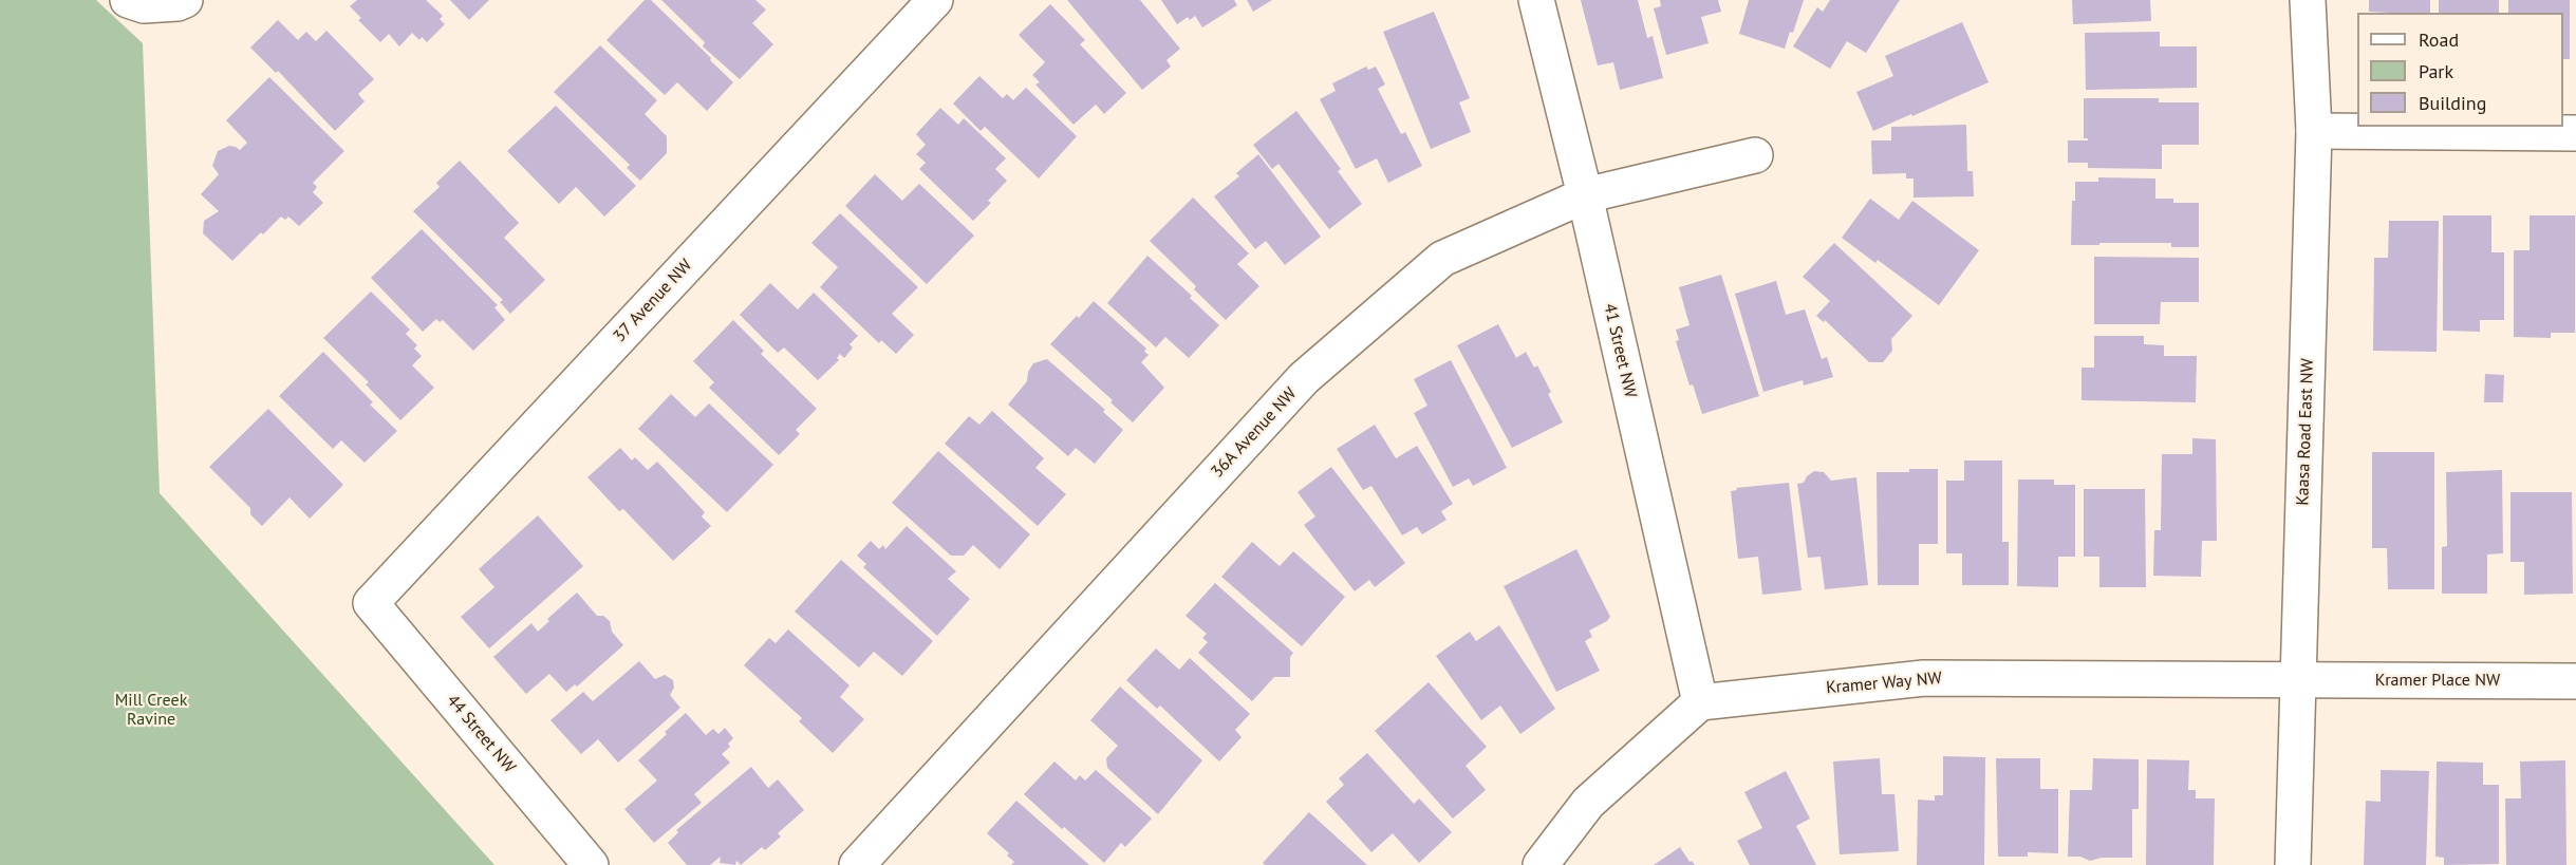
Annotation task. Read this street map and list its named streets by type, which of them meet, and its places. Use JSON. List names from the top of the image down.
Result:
{
  "streets": {
    "street": [
      "37 Avenue NW",
      "41 Street NW",
      "Kaasa Road East NW",
      "36A Avenue NW",
      "Kramer Place NW",
      "Kramer Way NW",
      "44 Street NW"
    ]
  },
  "crossings": [
    ["37 Avenue NW", "44 Street NW"],
    ["41 Street NW", "36A Avenue NW"],
    ["41 Street NW", "Kramer Way NW"],
    ["Kaasa Road East NW", "Kramer Place NW"],
    ["Kaasa Road East NW", "Kramer Way NW"],
    ["Kramer Place NW", "Kramer Way NW"]
  ],
  "parks": ["Mill Creek Ravine"],
  "legend": ["Road", "Park", "Building"]
}
